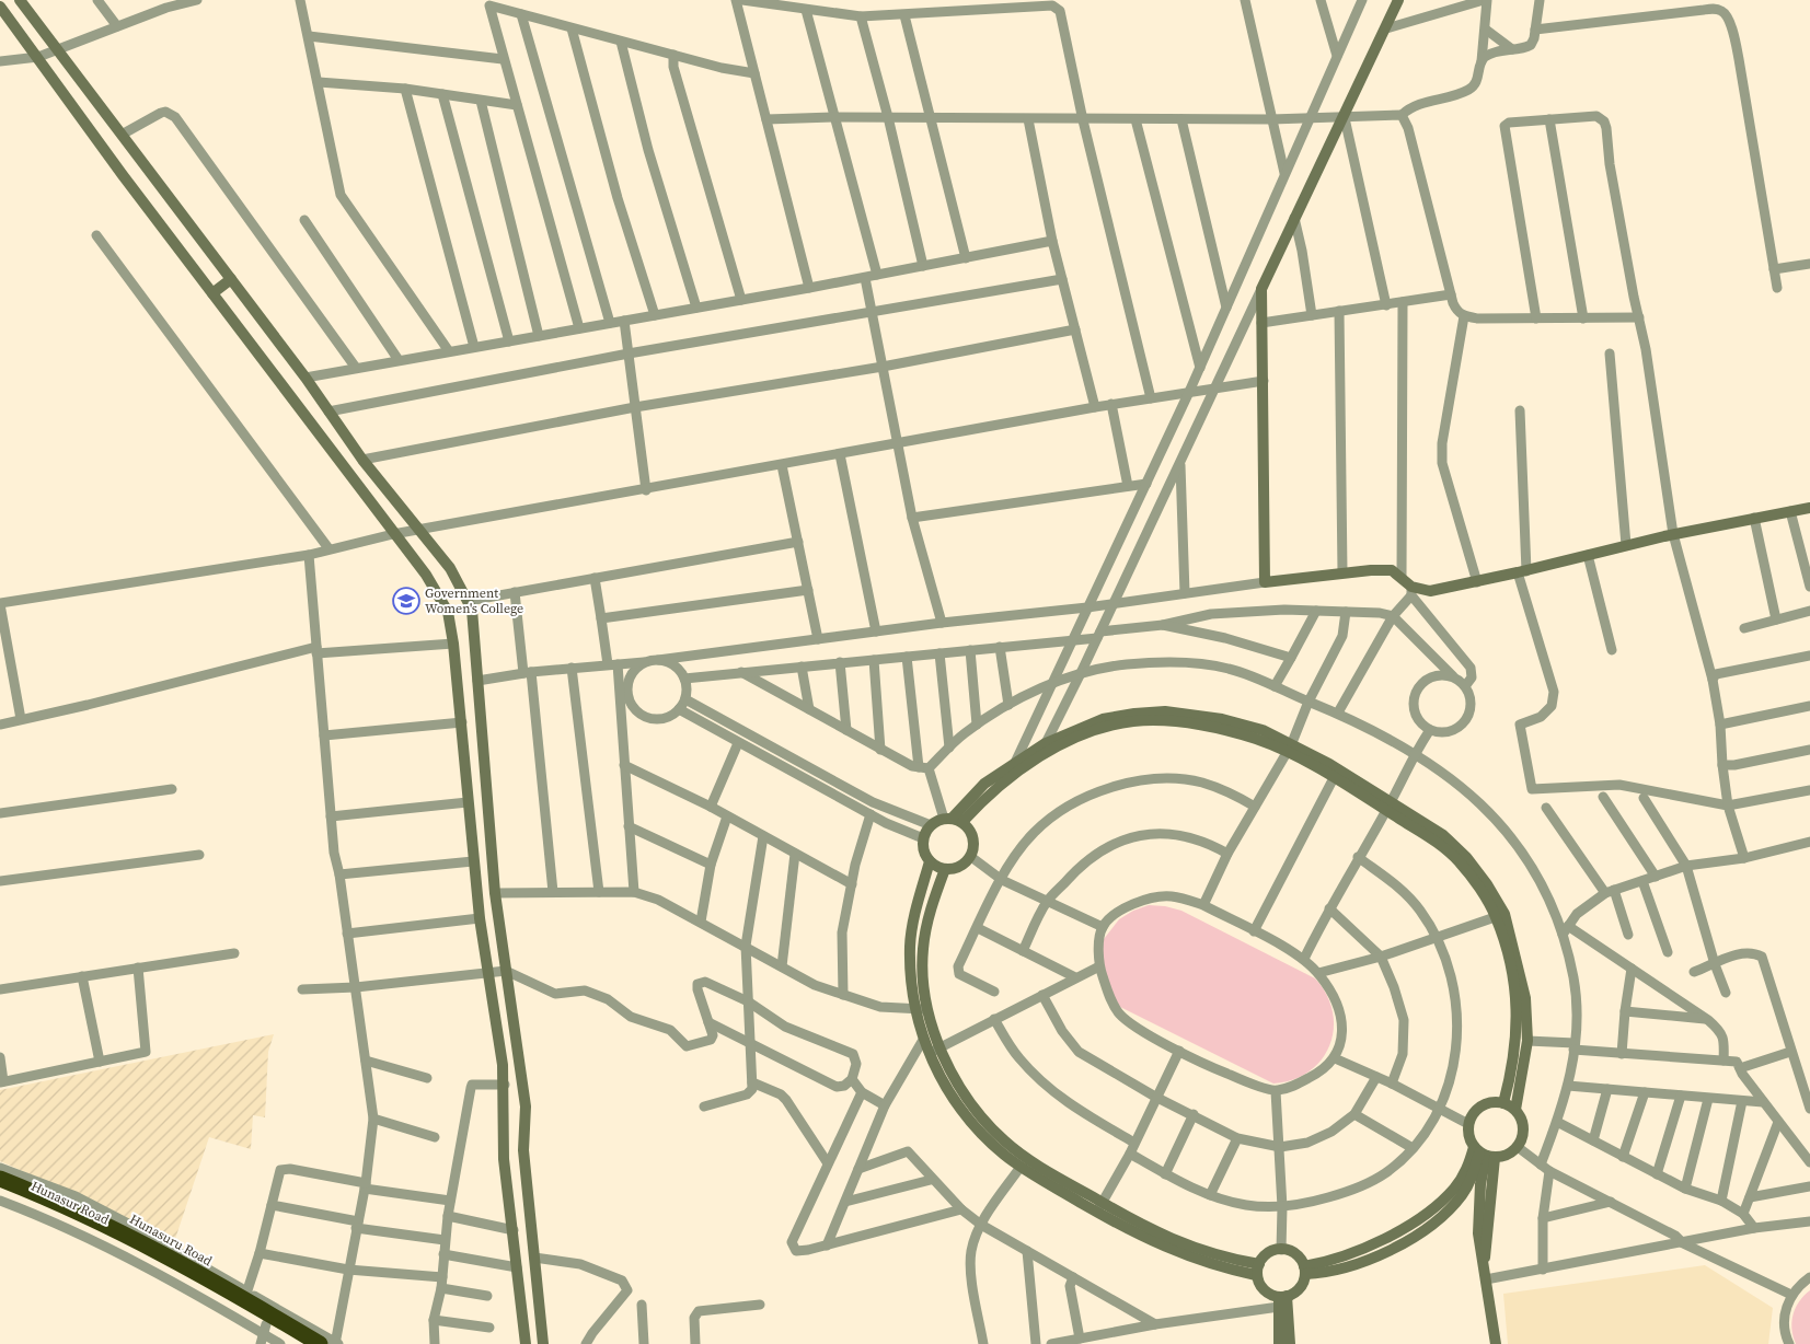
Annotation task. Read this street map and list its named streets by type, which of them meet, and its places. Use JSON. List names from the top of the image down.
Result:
{
  "streets": {
    "highway": ["Hunasur Road", "Hunasuru Road"]
  },
  "places": {
    "school or university": ["Government Women's College"]
  }
}
